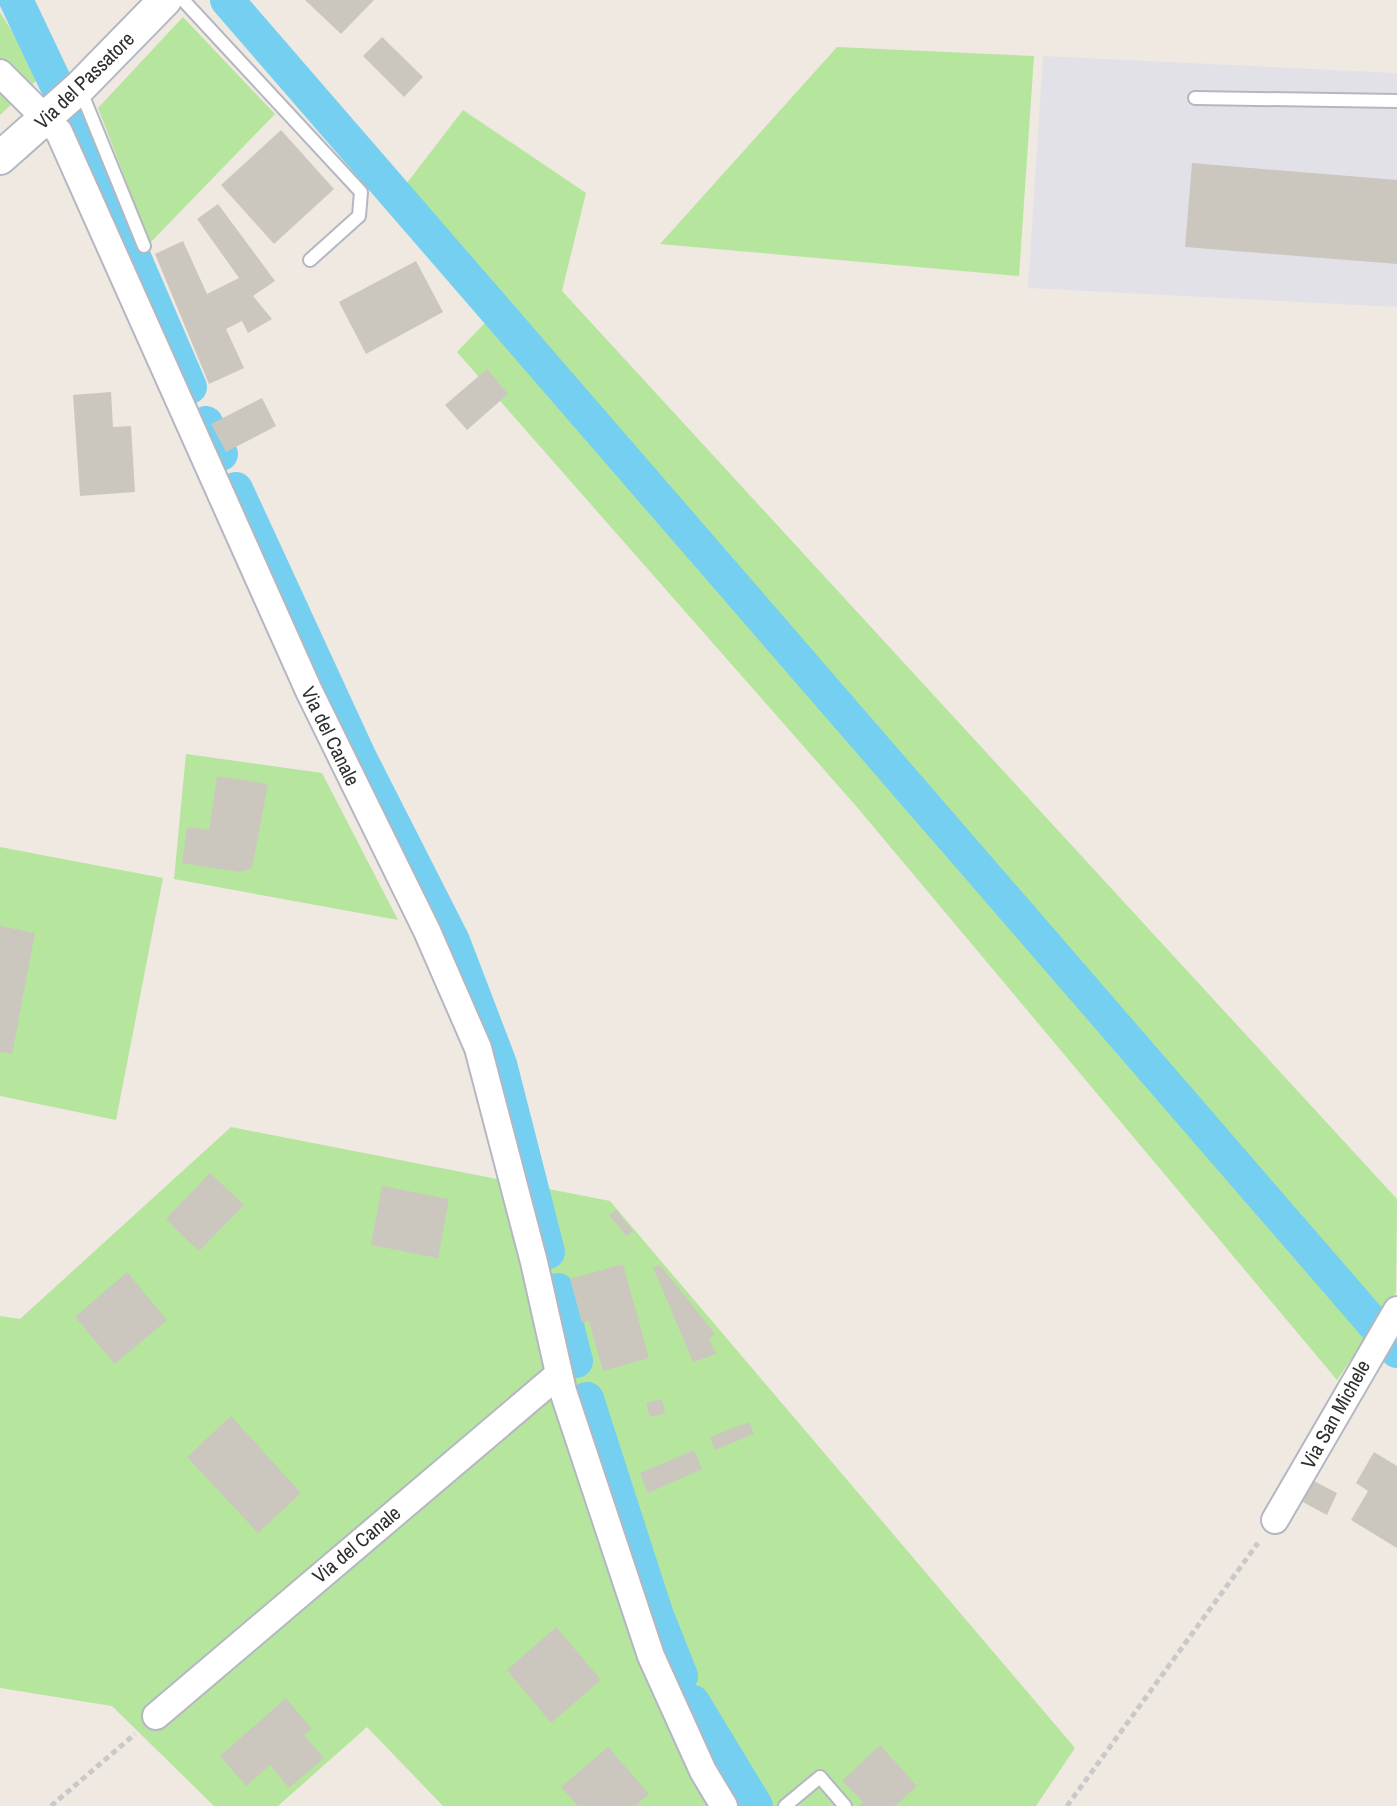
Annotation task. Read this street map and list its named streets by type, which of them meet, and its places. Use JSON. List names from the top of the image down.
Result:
{
  "streets": {
    "street": ["Via del Passatore", "Via del Canale", "Via San Michele"]
  },
  "crossings": [
    ["Via del Passatore", "Via del Canale"]
  ]
}
